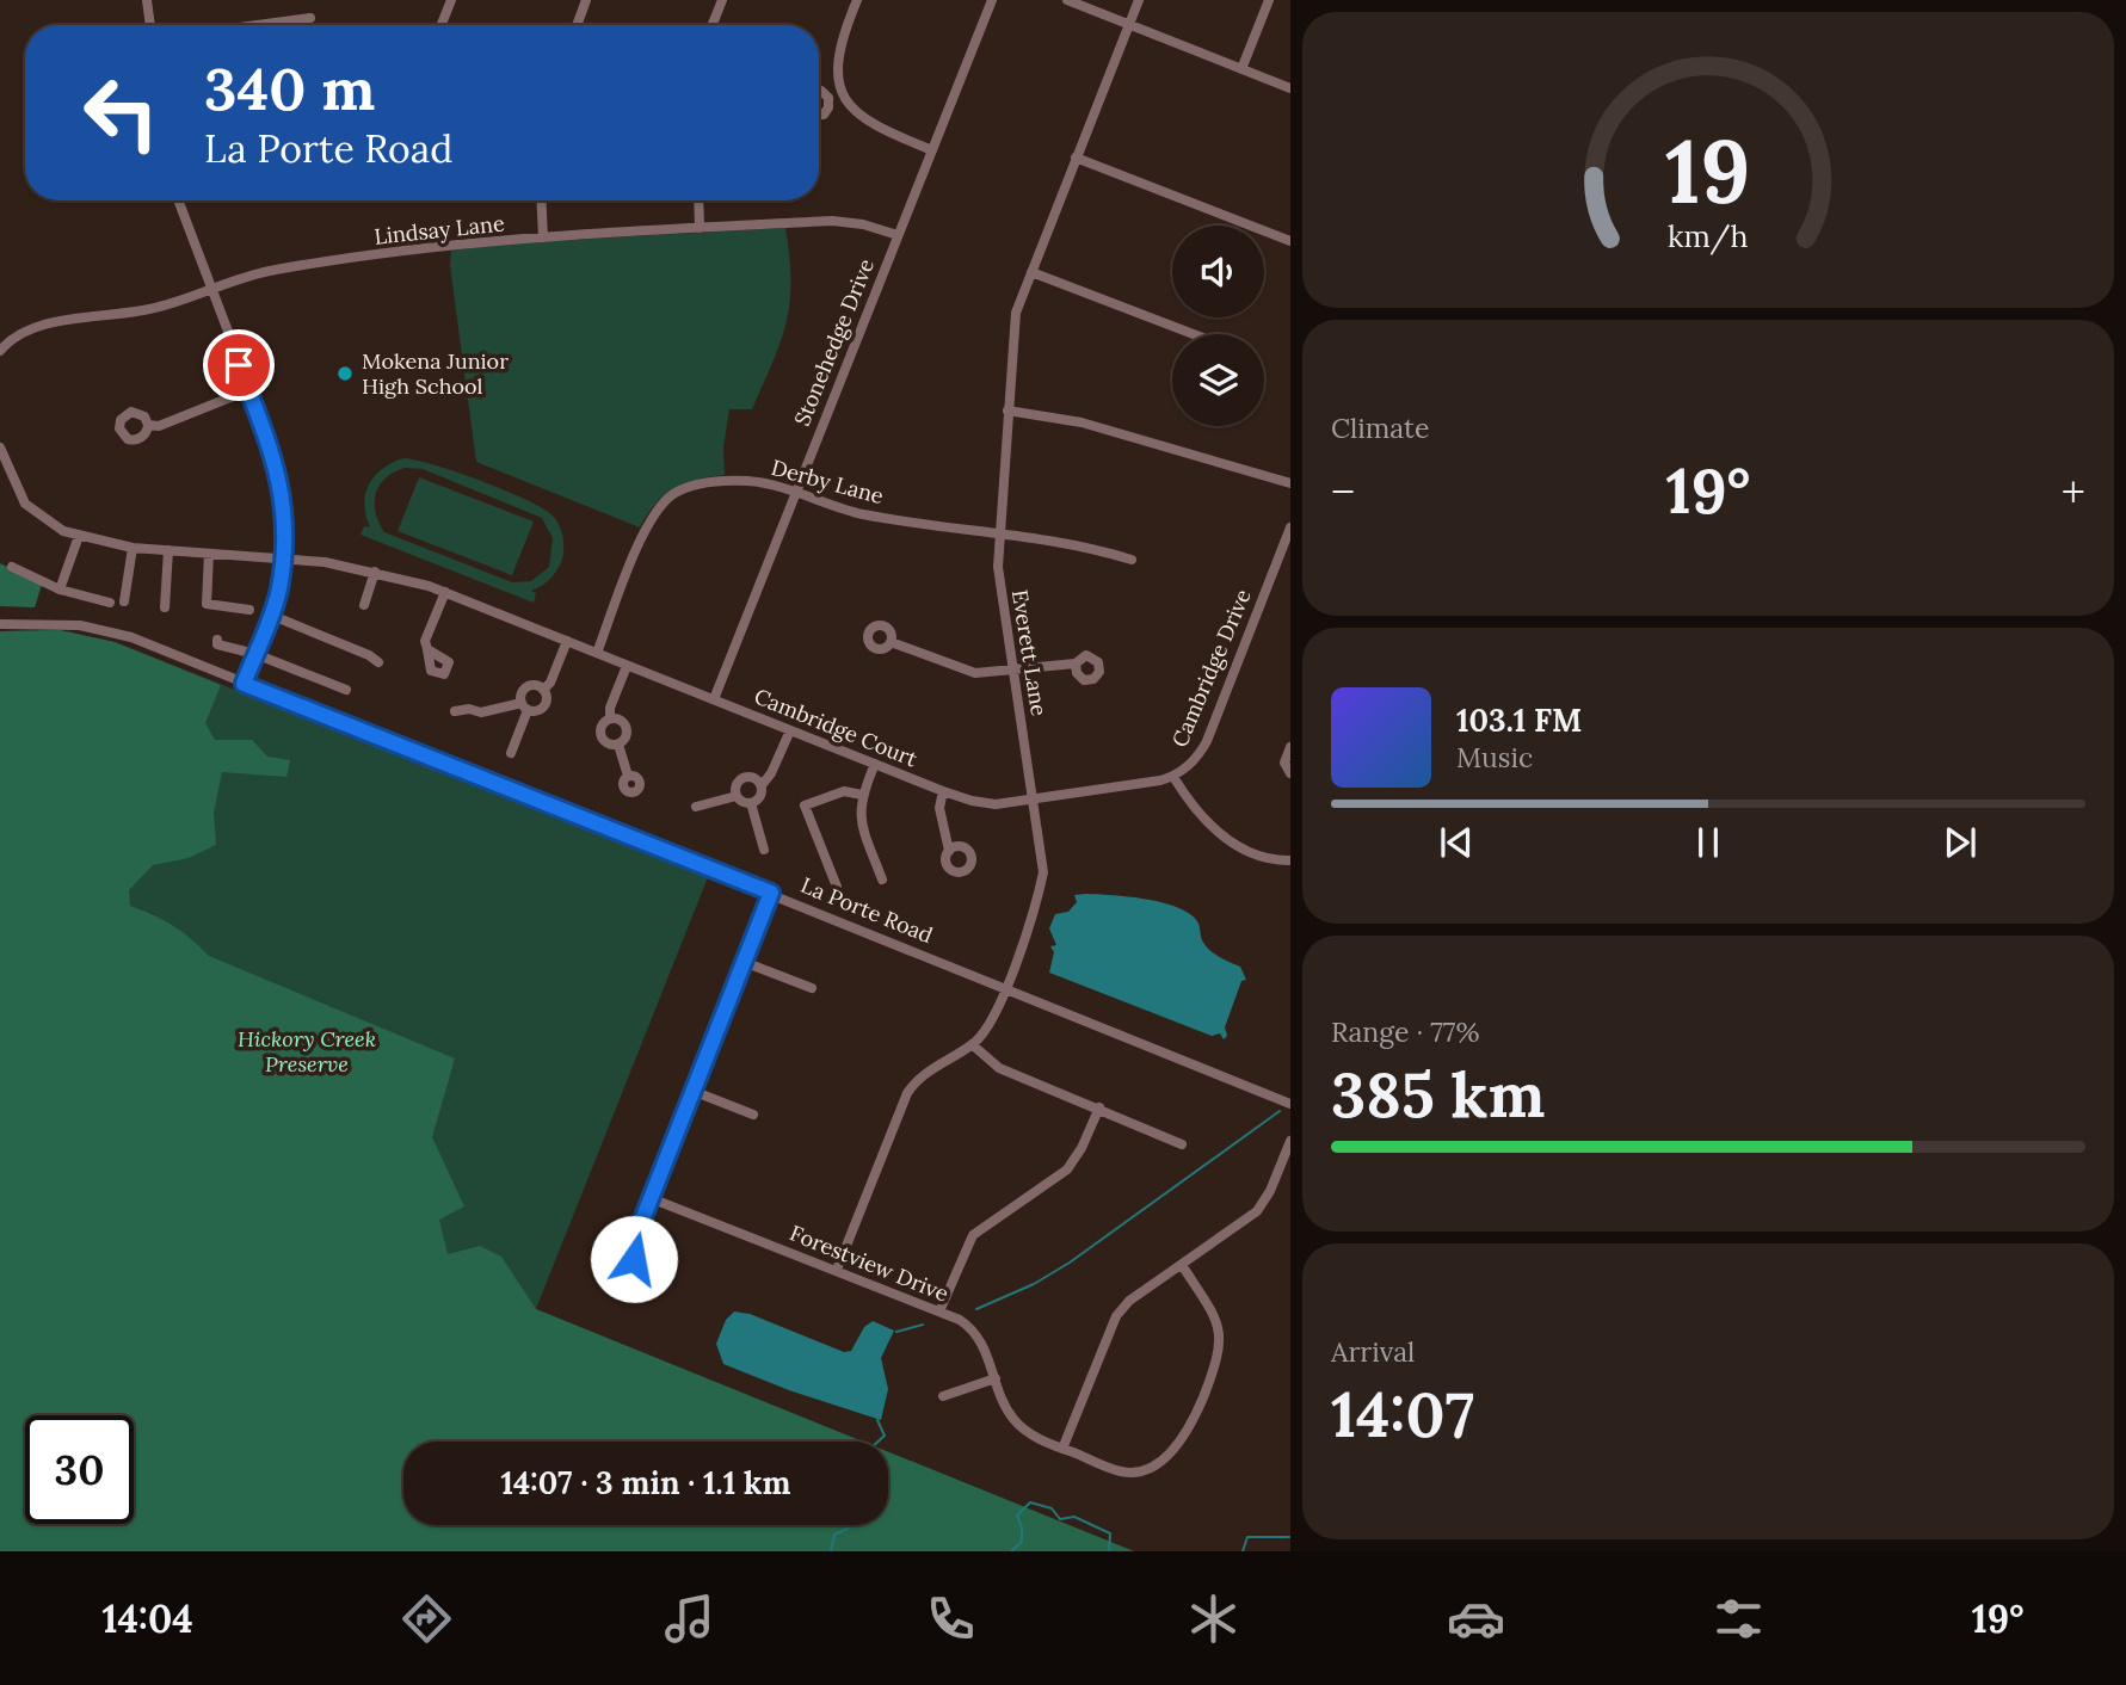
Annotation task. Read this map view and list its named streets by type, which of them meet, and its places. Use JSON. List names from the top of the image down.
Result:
{
  "streets": {
    "street": [
      "Lindsay Lane",
      "Stonehedge Drive",
      "Derby Lane",
      "Everett Lane",
      "Cambridge Drive",
      "Cambridge Court",
      "La Porte Road",
      "Forestview Drive"
    ]
  },
  "crossings": [
    ["Lindsay Lane", "Stonehedge Drive"],
    ["Stonehedge Drive", "Derby Lane"],
    ["Stonehedge Drive", "Cambridge Court"],
    ["Derby Lane", "Everett Lane"],
    ["Derby Lane", "Cambridge Court"],
    ["Everett Lane", "Cambridge Drive"],
    ["Everett Lane", "Cambridge Court"],
    ["Everett Lane", "La Porte Road"],
    ["Everett Lane", "Forestview Drive"],
    ["Cambridge Drive", "Cambridge Court"]
  ],
  "parks": ["Hickory Creek Preserve"],
  "places": ["Mokena Junior High School"],
  "page": {
    "turn": ["340 m", "La Porte Road"],
    "tile": [
      "Climate",
      ["Range · 77%", "385 km"],
      ["Arrival", "14:07"]
    ],
    "heat": ["−", "19°", "+"],
    "song": ["103.1 FM", "Music"],
    "limit": "30",
    "trip": "14:07 · 3 min · 1.1 km",
    "tabs": ["14:04", "19°"],
    "gauge": ["19", "km/h"]
  }
}
